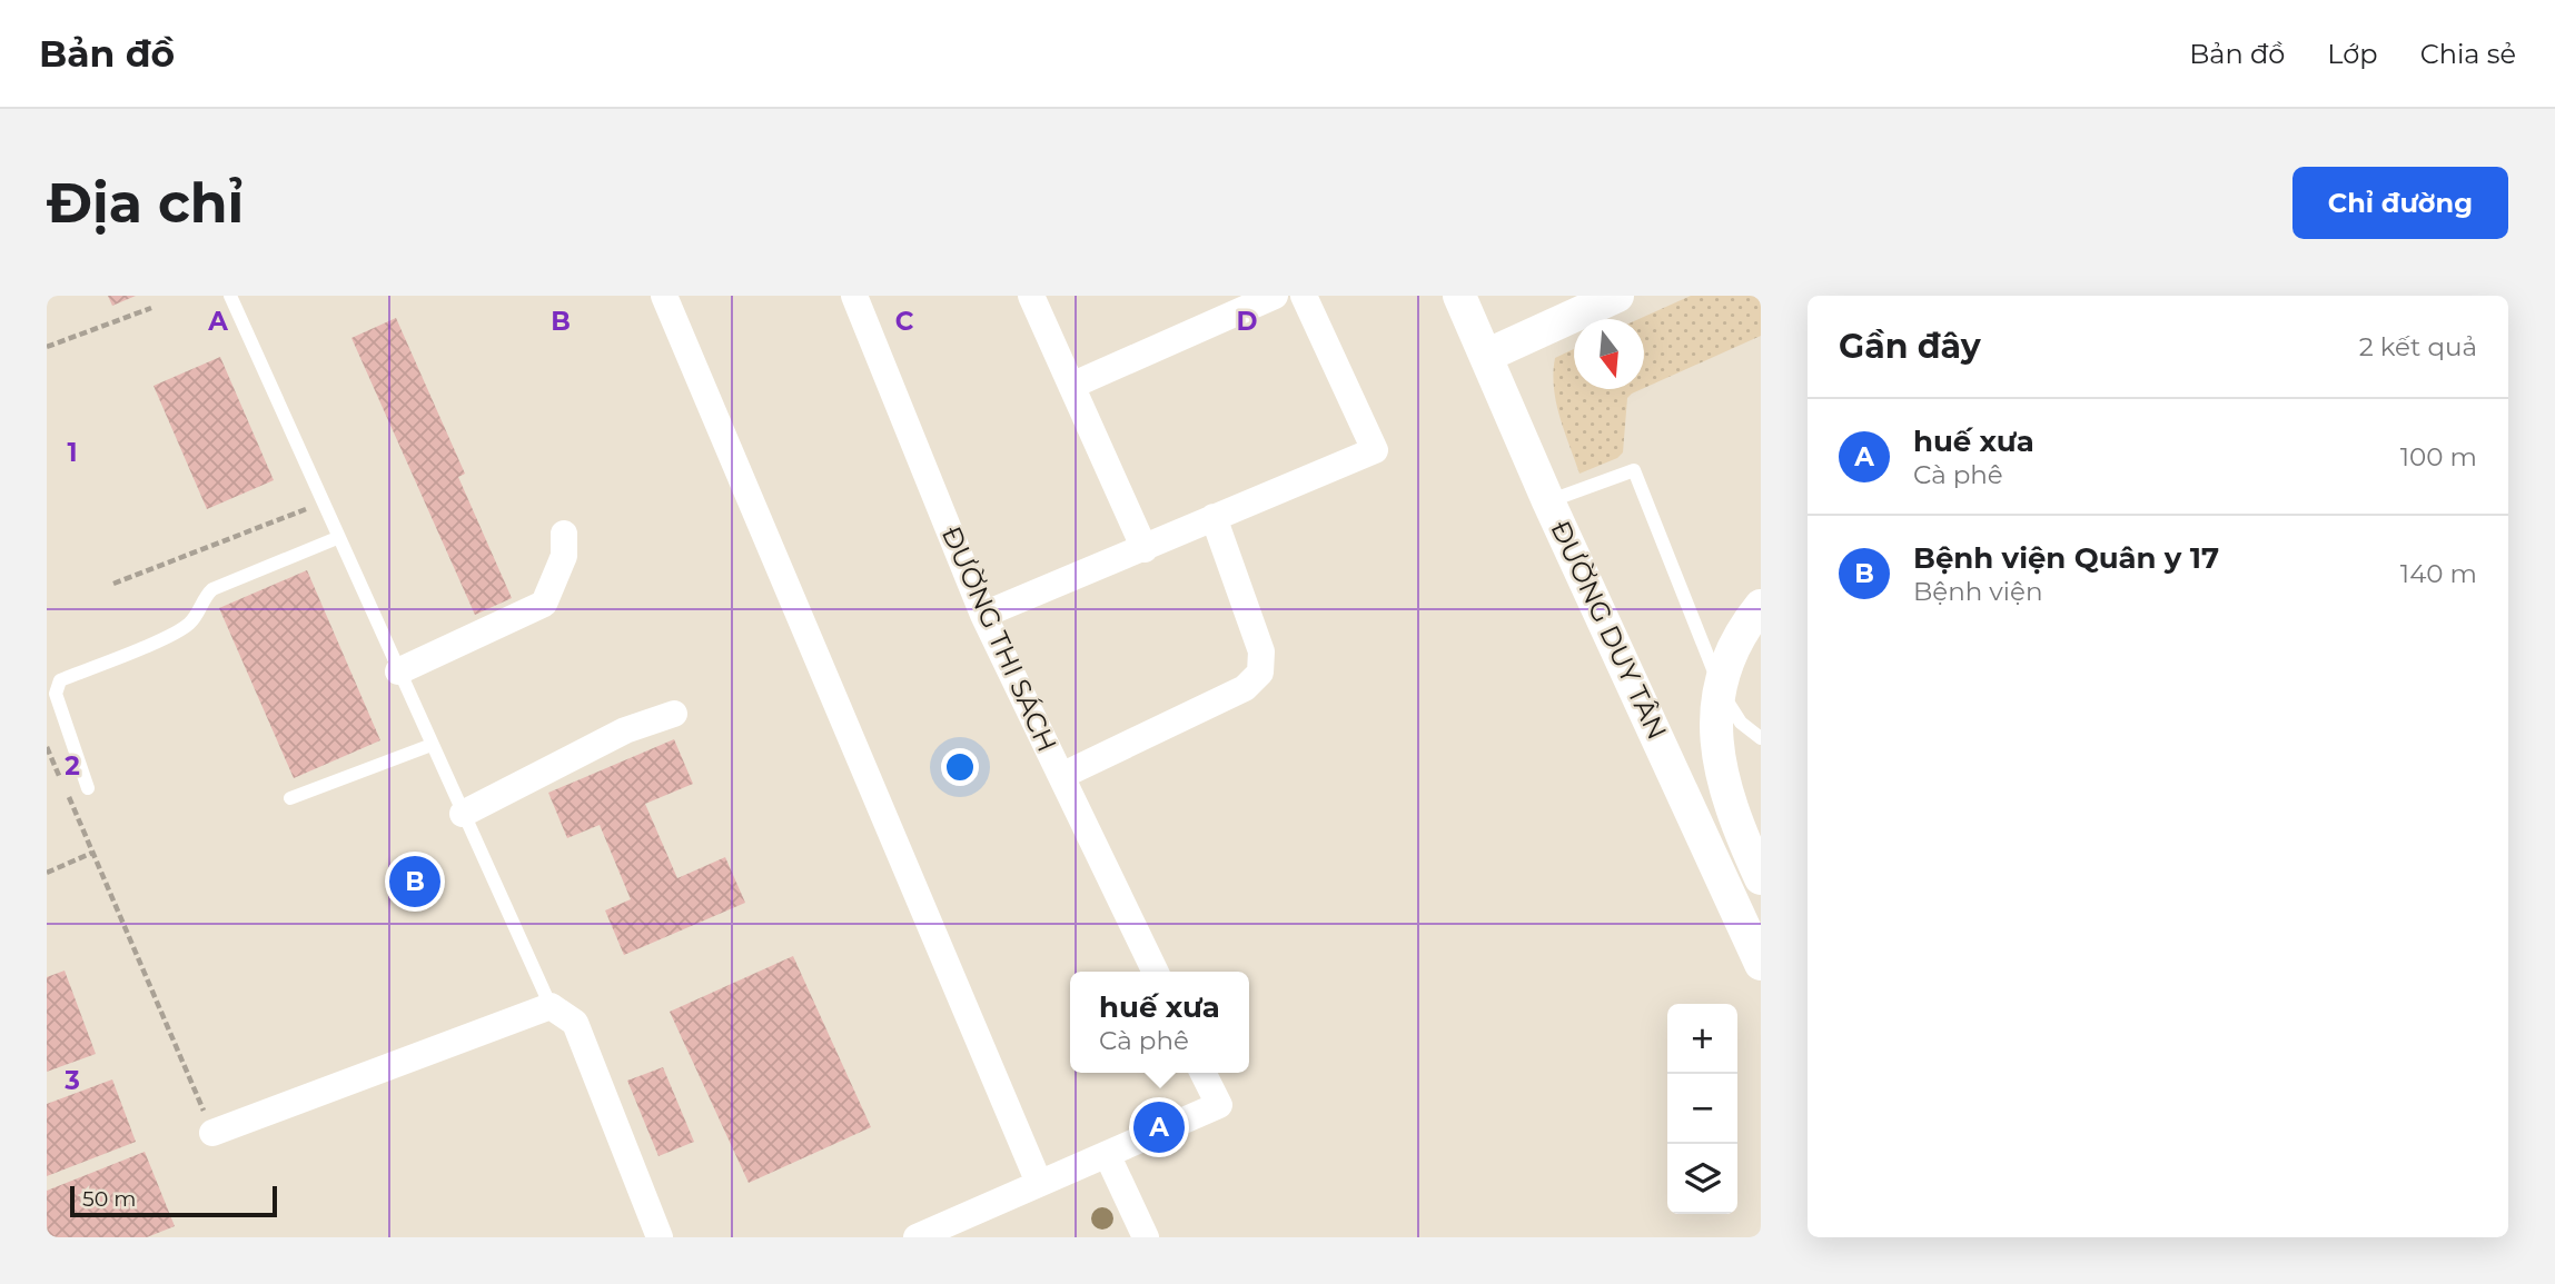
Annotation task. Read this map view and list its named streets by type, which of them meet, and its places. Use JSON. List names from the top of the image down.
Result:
{
  "streets": {
    "street": ["ĐƯỜNG DUY TÂN", "ĐƯỜNG THI SÁCH"]
  },
  "scale_bar": "50 m",
  "north": "bottom",
  "page": {
    "header": "Bản đồ",
    "nav": ["Bản đồ", "Lớp", "Chia sẻ"],
    "buttons": "Chỉ đường",
    "title": "Địa chỉ",
    "heading": ["Gần đây", "2 kết quả"],
    "list": [
      {
        "mark": "A",
        "name": "huế xưa",
        "note": "Cà phê",
        "value": "100 m"
      },
      {
        "mark": "B",
        "name": "Bệnh viện Quân y 17",
        "note": "Bệnh viện",
        "value": "140 m"
      }
    ],
    "pins": ["B", "A"],
    "popup": ["huế xưa", "Cà phê"],
    "map_buttons": ["+", "−"],
    "scale": "50 m"
  },
  "grid": {
    "columns": [
      "A",
      "B",
      "C",
      "D"
    ],
    "rows": ["1", "2", "3"]
  }
}
